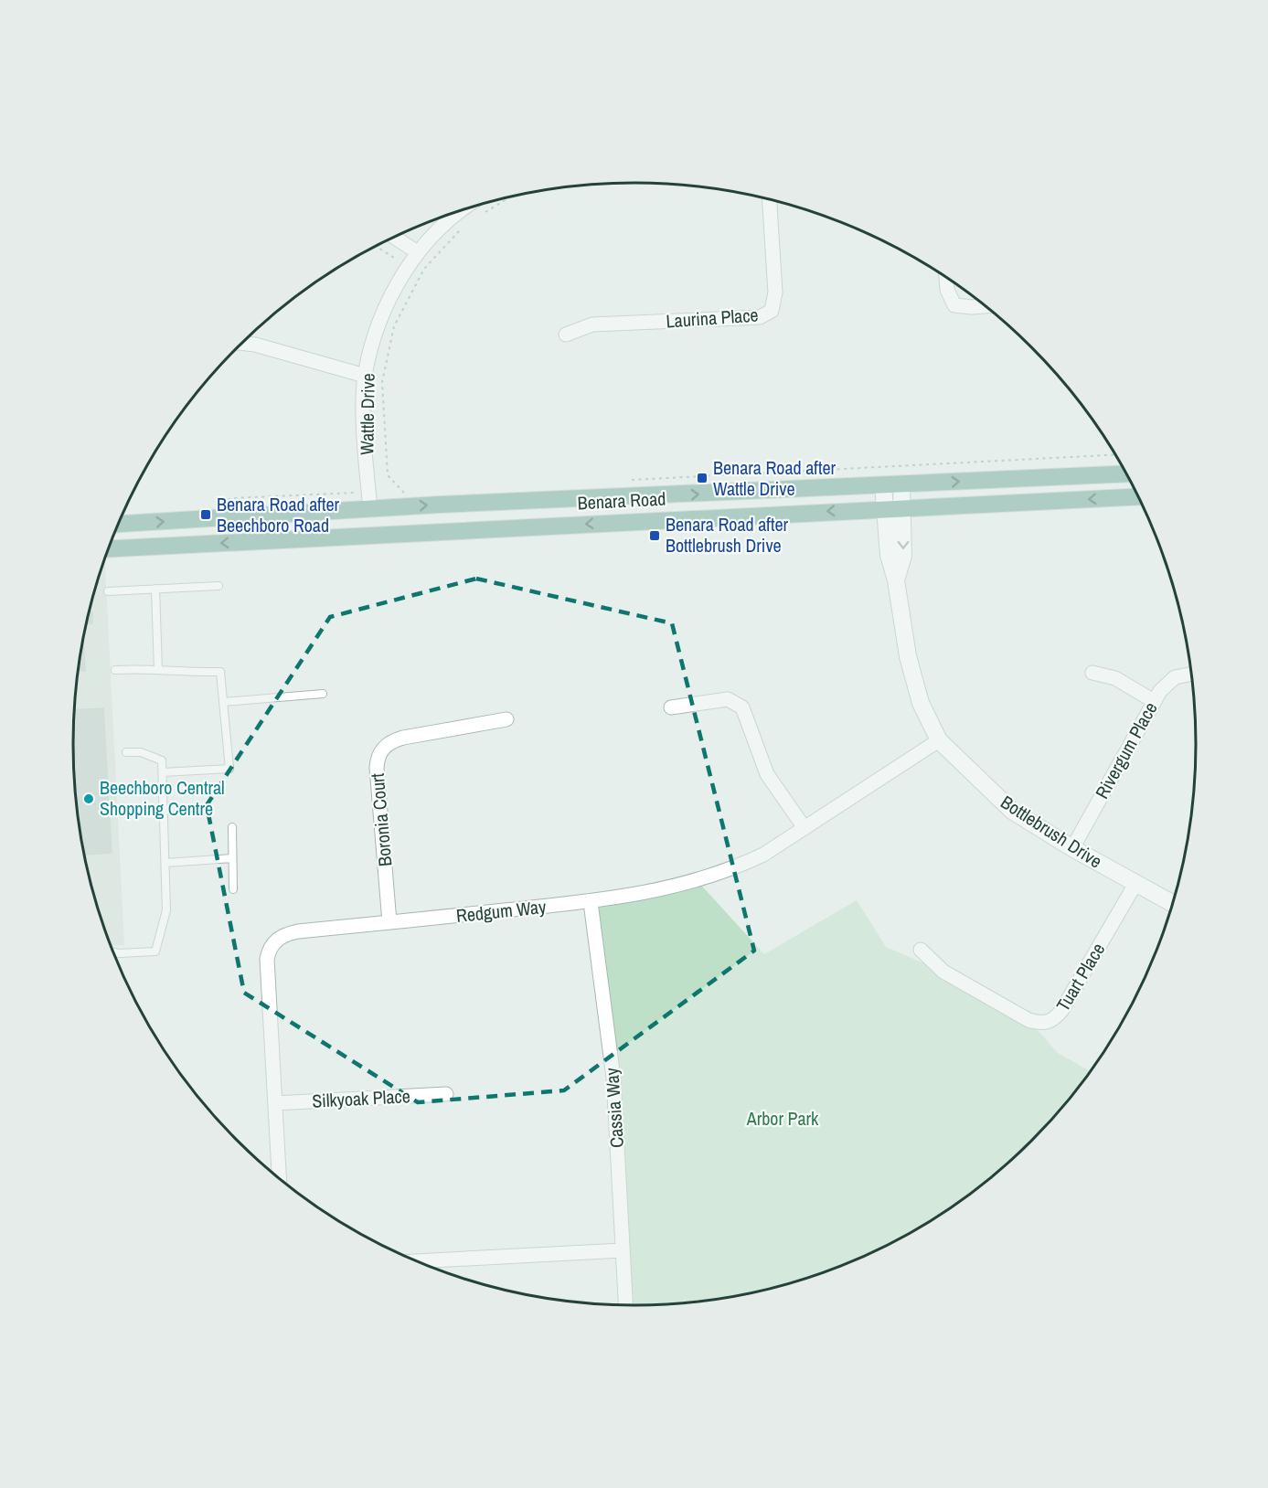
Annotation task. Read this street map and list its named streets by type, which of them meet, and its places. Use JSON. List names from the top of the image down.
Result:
{
  "streets": {
    "main road": ["Benara Road"],
    "street": [
      "Laurina Place",
      "Wattle Drive",
      "Rivergum Place",
      "Boronia Court",
      "Bottlebrush Drive",
      "Redgum Way",
      "Tuart Place",
      "Silkyoak Place",
      "Cassia Way"
    ]
  },
  "crossings": [
    ["Wattle Drive", "Benara Road"],
    ["Benara Road", "Bottlebrush Drive"],
    ["Rivergum Place", "Bottlebrush Drive"],
    ["Boronia Court", "Redgum Way"],
    ["Bottlebrush Drive", "Redgum Way"],
    ["Bottlebrush Drive", "Tuart Place"],
    ["Redgum Way", "Silkyoak Place"],
    ["Redgum Way", "Cassia Way"]
  ],
  "parks": ["Arbor Park"],
  "places": {
    "transit": ["Benara Road after Wattle Drive", "Benara Road after Beechboro Road", "Benara Road after Bottlebrush Drive"],
    "other": ["Beechboro Central Shopping Centre"]
  }
}
